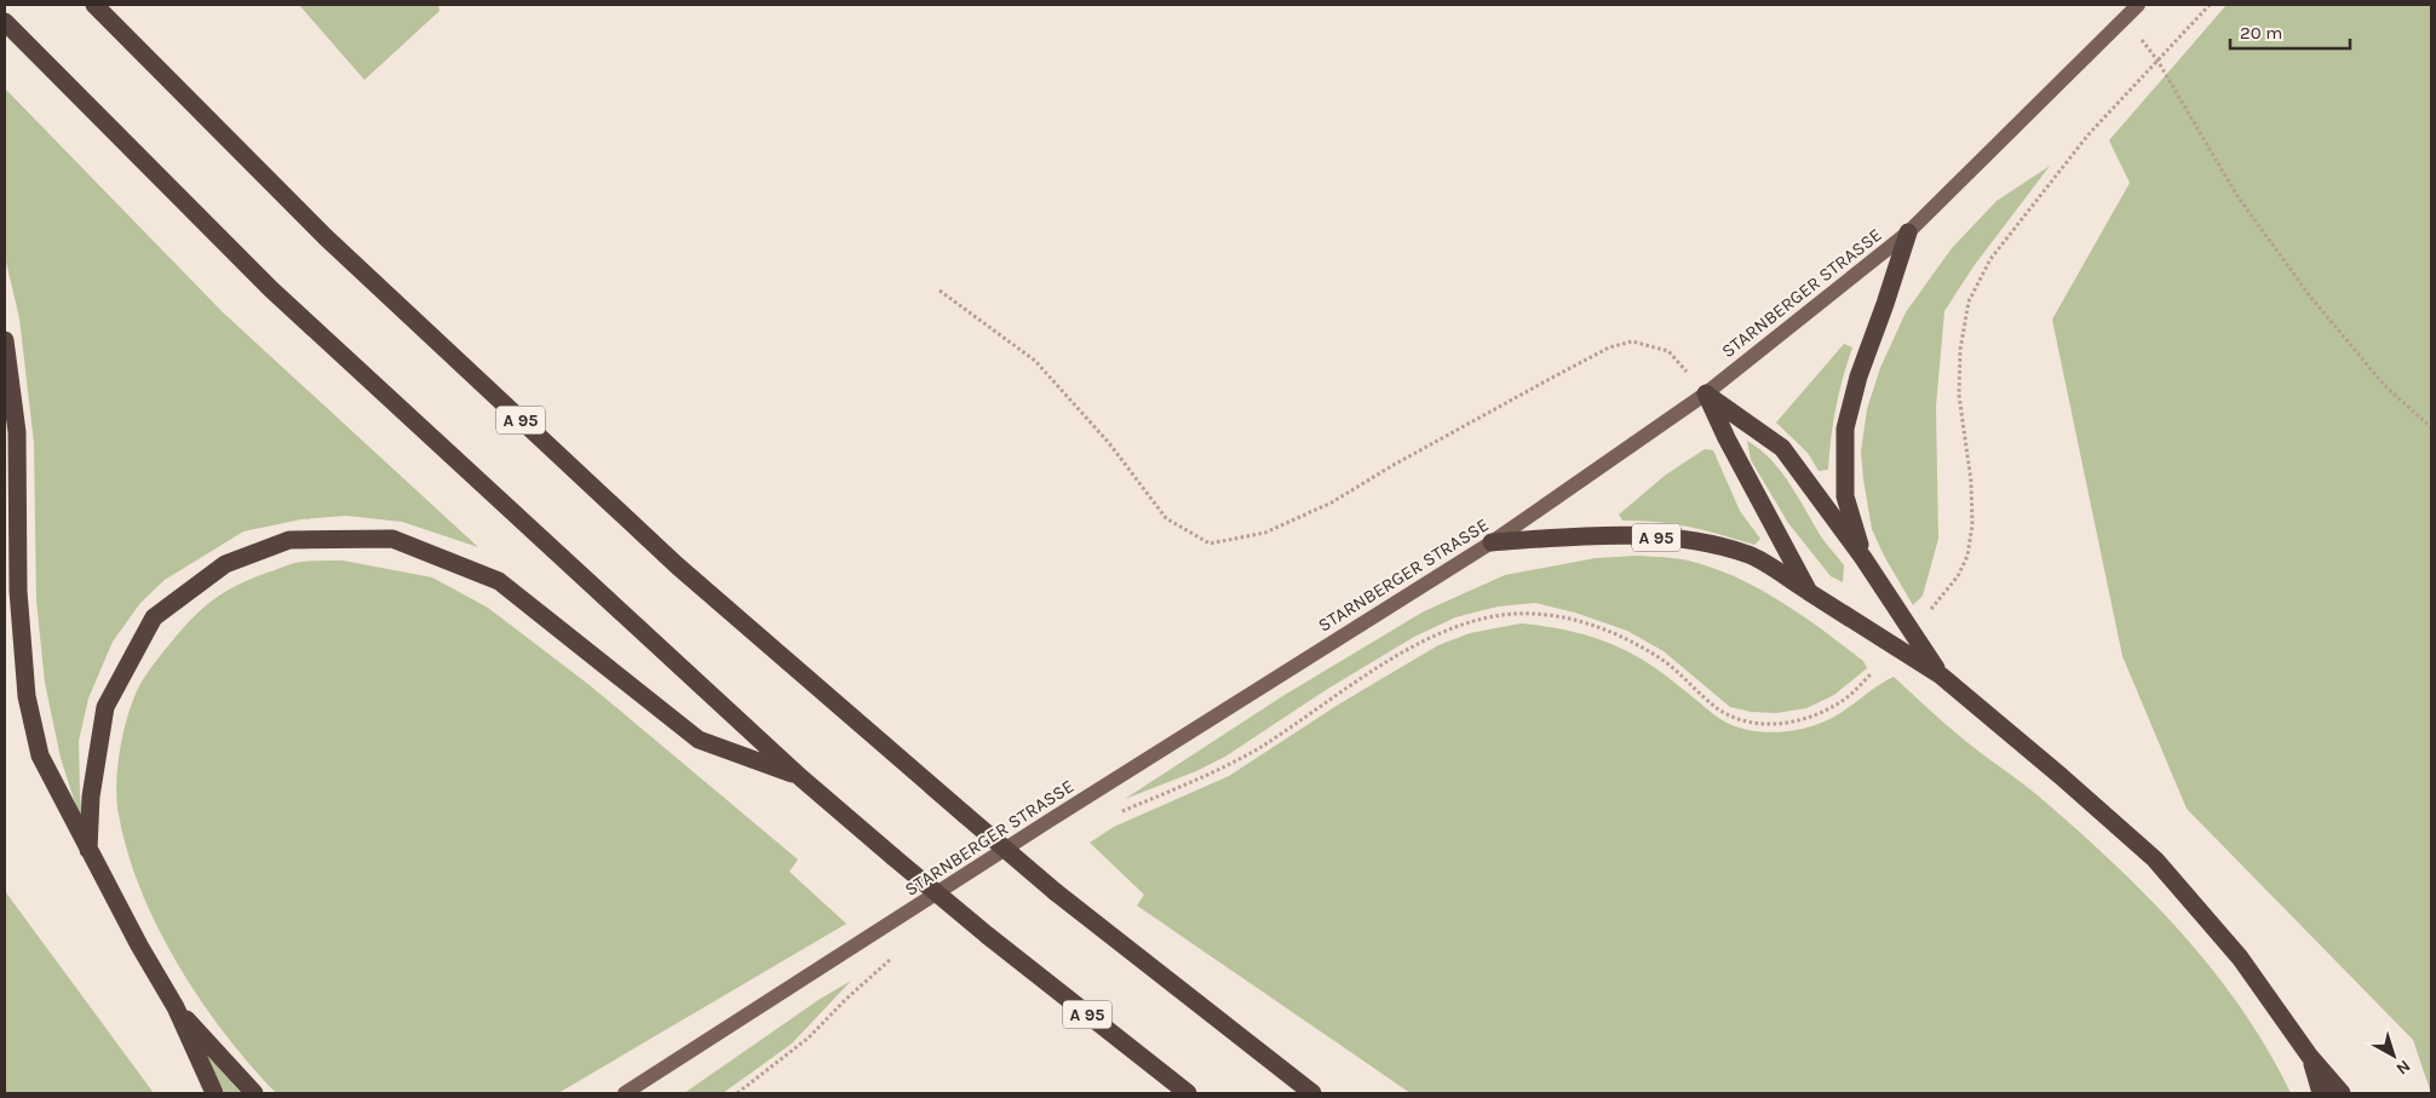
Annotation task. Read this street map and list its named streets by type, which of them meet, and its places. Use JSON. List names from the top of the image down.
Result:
{
  "streets": {
    "highway": ["A 95"],
    "main road": ["STARNBERGER STRASSE"]
  },
  "crossings": [
    ["STARNBERGER STRASSE", "A 95"]
  ],
  "scale_bar": "20 m",
  "north": "bottom right"
}
